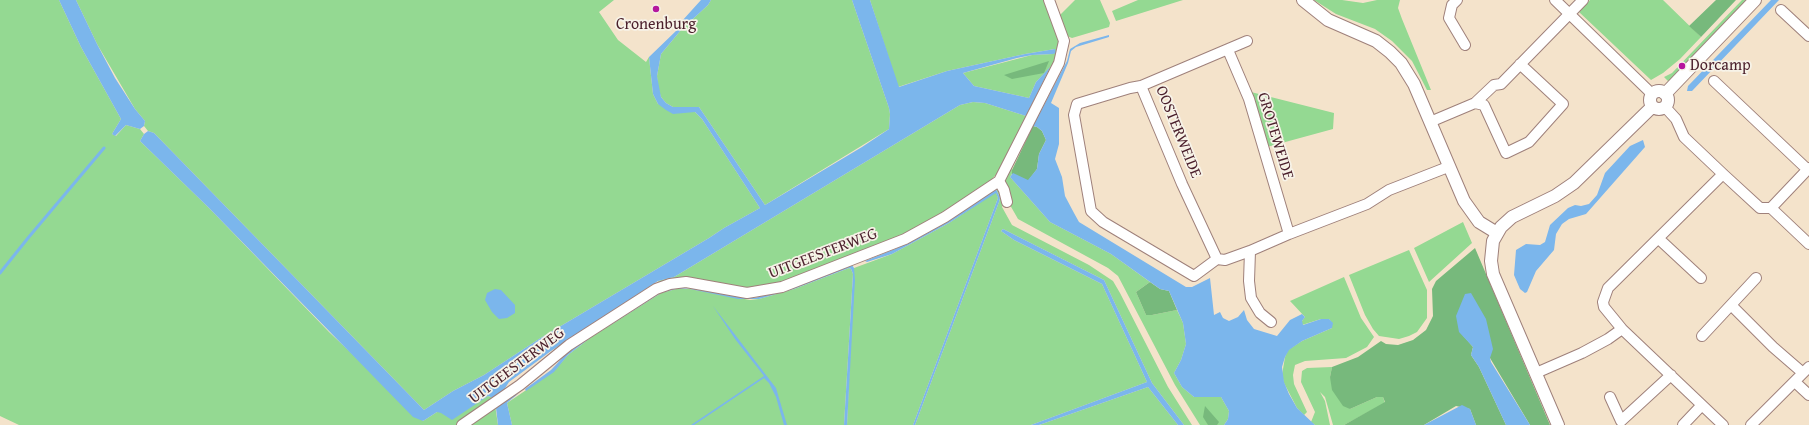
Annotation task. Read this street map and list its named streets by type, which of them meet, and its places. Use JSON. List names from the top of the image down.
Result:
{
  "streets": {
    "street": ["OOSTERWEIDE", "GROTEWEIDE", "UITGEESTERWEG"]
  },
  "crossings": [
    ["OOSTERWEIDE", "GROTEWEIDE"]
  ],
  "places": ["Cronenburg", "Dorcamp"]
}
